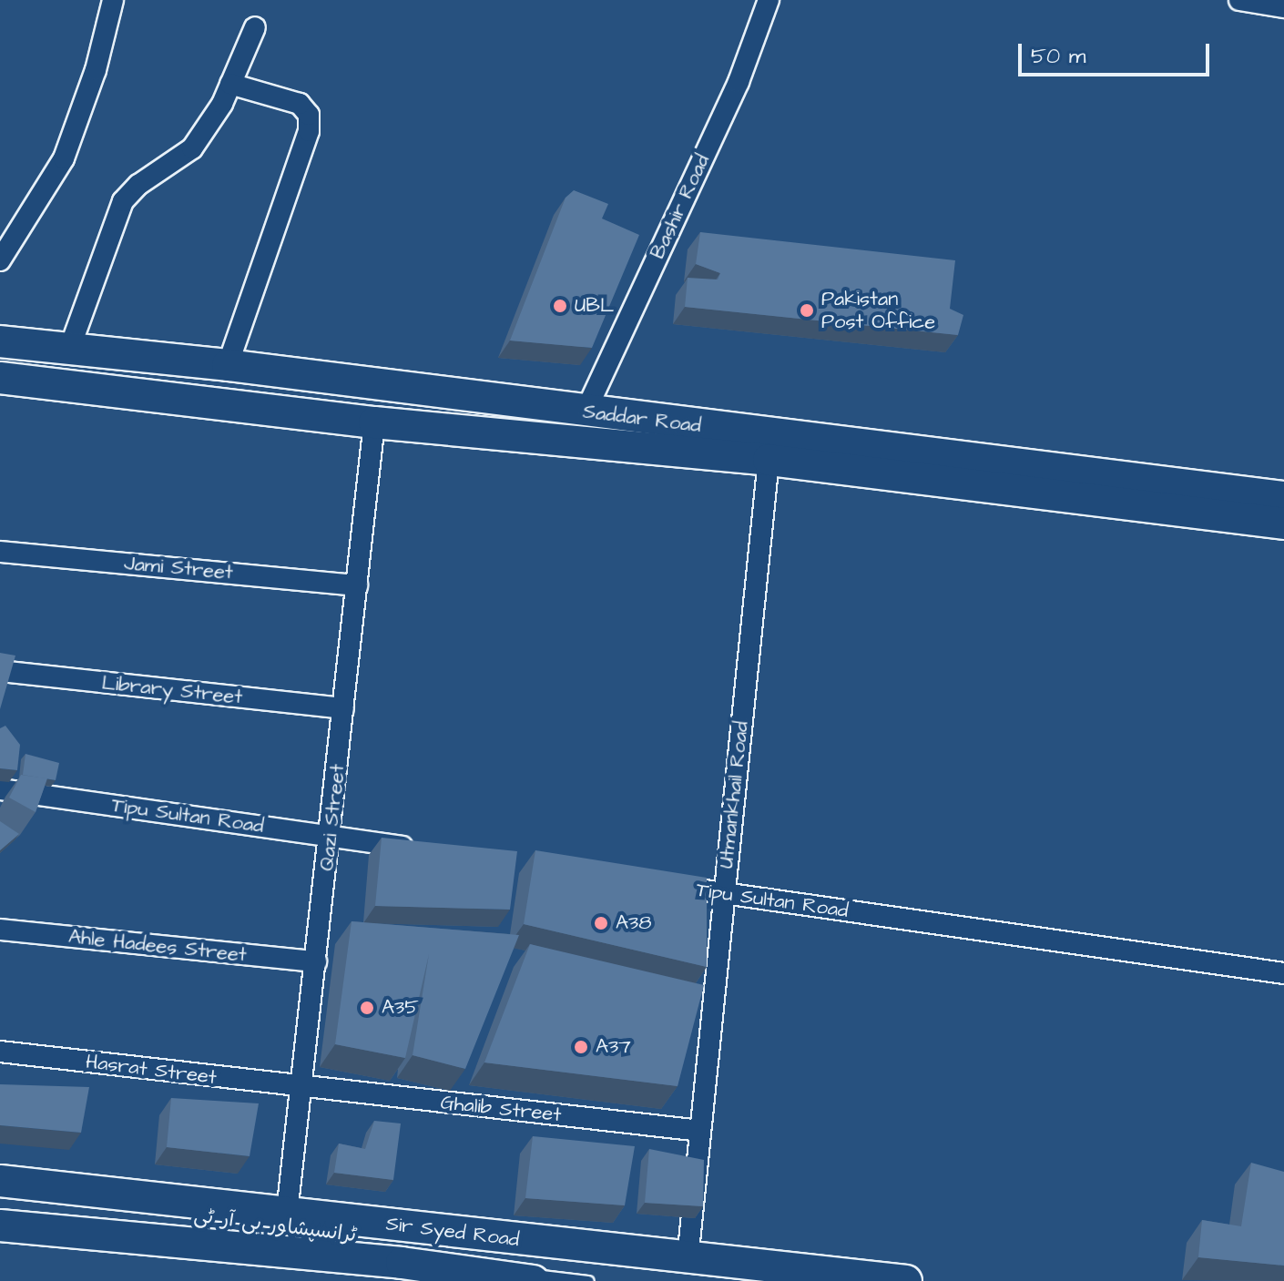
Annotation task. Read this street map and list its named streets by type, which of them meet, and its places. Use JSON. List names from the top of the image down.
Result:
{
  "streets": {
    "main road": ["Saddar Road", "Sir Syed Road"],
    "street": [
      "Bashir Road",
      "Jami Street",
      "Library Street",
      "Utmankhail Road",
      "Tipu Sultan Road",
      "Qazi Street",
      "Ahle Hadees Street",
      "Hasrat Street",
      "Ghalib Street"
    ],
    "lane": ["ٹرانسپشاور بی آر ٹی"]
  },
  "crossings": [
    ["Bashir Road", "Saddar Road"],
    ["Saddar Road", "Utmankhail Road"],
    ["Saddar Road", "Qazi Street"],
    ["Jami Street", "Qazi Street"],
    ["Library Street", "Qazi Street"],
    ["Utmankhail Road", "Tipu Sultan Road"],
    ["Utmankhail Road", "Ghalib Street"],
    ["Utmankhail Road", "Sir Syed Road"],
    ["Tipu Sultan Road", "Qazi Street"],
    ["Qazi Street", "Ahle Hadees Street"],
    ["Qazi Street", "Hasrat Street"],
    ["Qazi Street", "Ghalib Street"],
    ["Qazi Street", "Sir Syed Road"],
    ["Hasrat Street", "Ghalib Street"]
  ],
  "places": [
    "UBL",
    "Pakistan Post Office",
    "A38",
    "A35",
    "A37"
  ],
  "scale_bar": "50 m"
}
